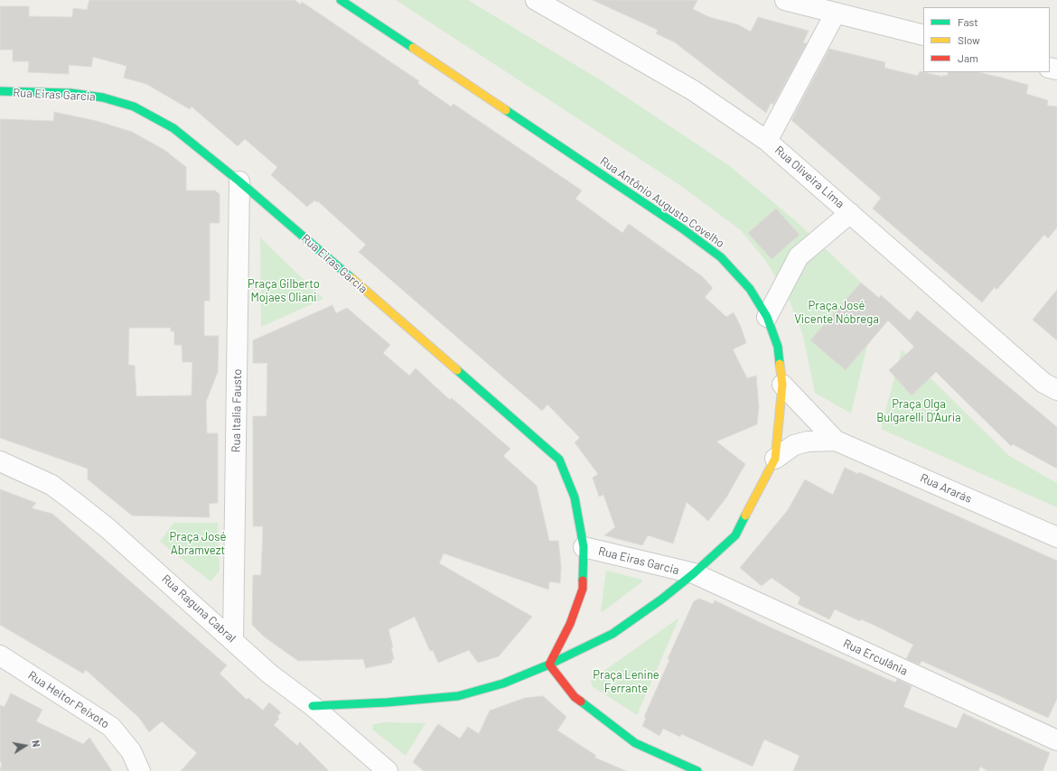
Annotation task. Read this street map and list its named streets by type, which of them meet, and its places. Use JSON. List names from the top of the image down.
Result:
{
  "streets": {
    "street": [
      "Rua Eiras Garcia",
      "Rua Oliveira Lima",
      "Rua Antônio Augusto Covelho",
      "Rua Italia Fausto",
      "Rua Ararás",
      "Rua Raguna Cabral",
      "Rua Erculânia",
      "Rua Heitor Peixoto"
    ]
  },
  "crossings": [
    ["Rua Eiras Garcia", "Rua Antônio Augusto Covelho"],
    ["Rua Eiras Garcia", "Rua Italia Fausto"],
    ["Rua Eiras Garcia", "Rua Erculânia"],
    ["Rua Antônio Augusto Covelho", "Rua Ararás"],
    ["Rua Antônio Augusto Covelho", "Rua Raguna Cabral"],
    ["Rua Antônio Augusto Covelho", "Rua Erculânia"],
    ["Rua Italia Fausto", "Rua Raguna Cabral"]
  ],
  "parks": [
    "Praça Gilberto Mojaes Oliani",
    "Praça José Vicente Nóbrega",
    "Praça Olga Bulgarelli D'Auria",
    "Praça José Abramvezt",
    "Praça Lenine Ferrante"
  ],
  "legend": ["Fast", "Slow", "Jam"],
  "north": "right"
}
